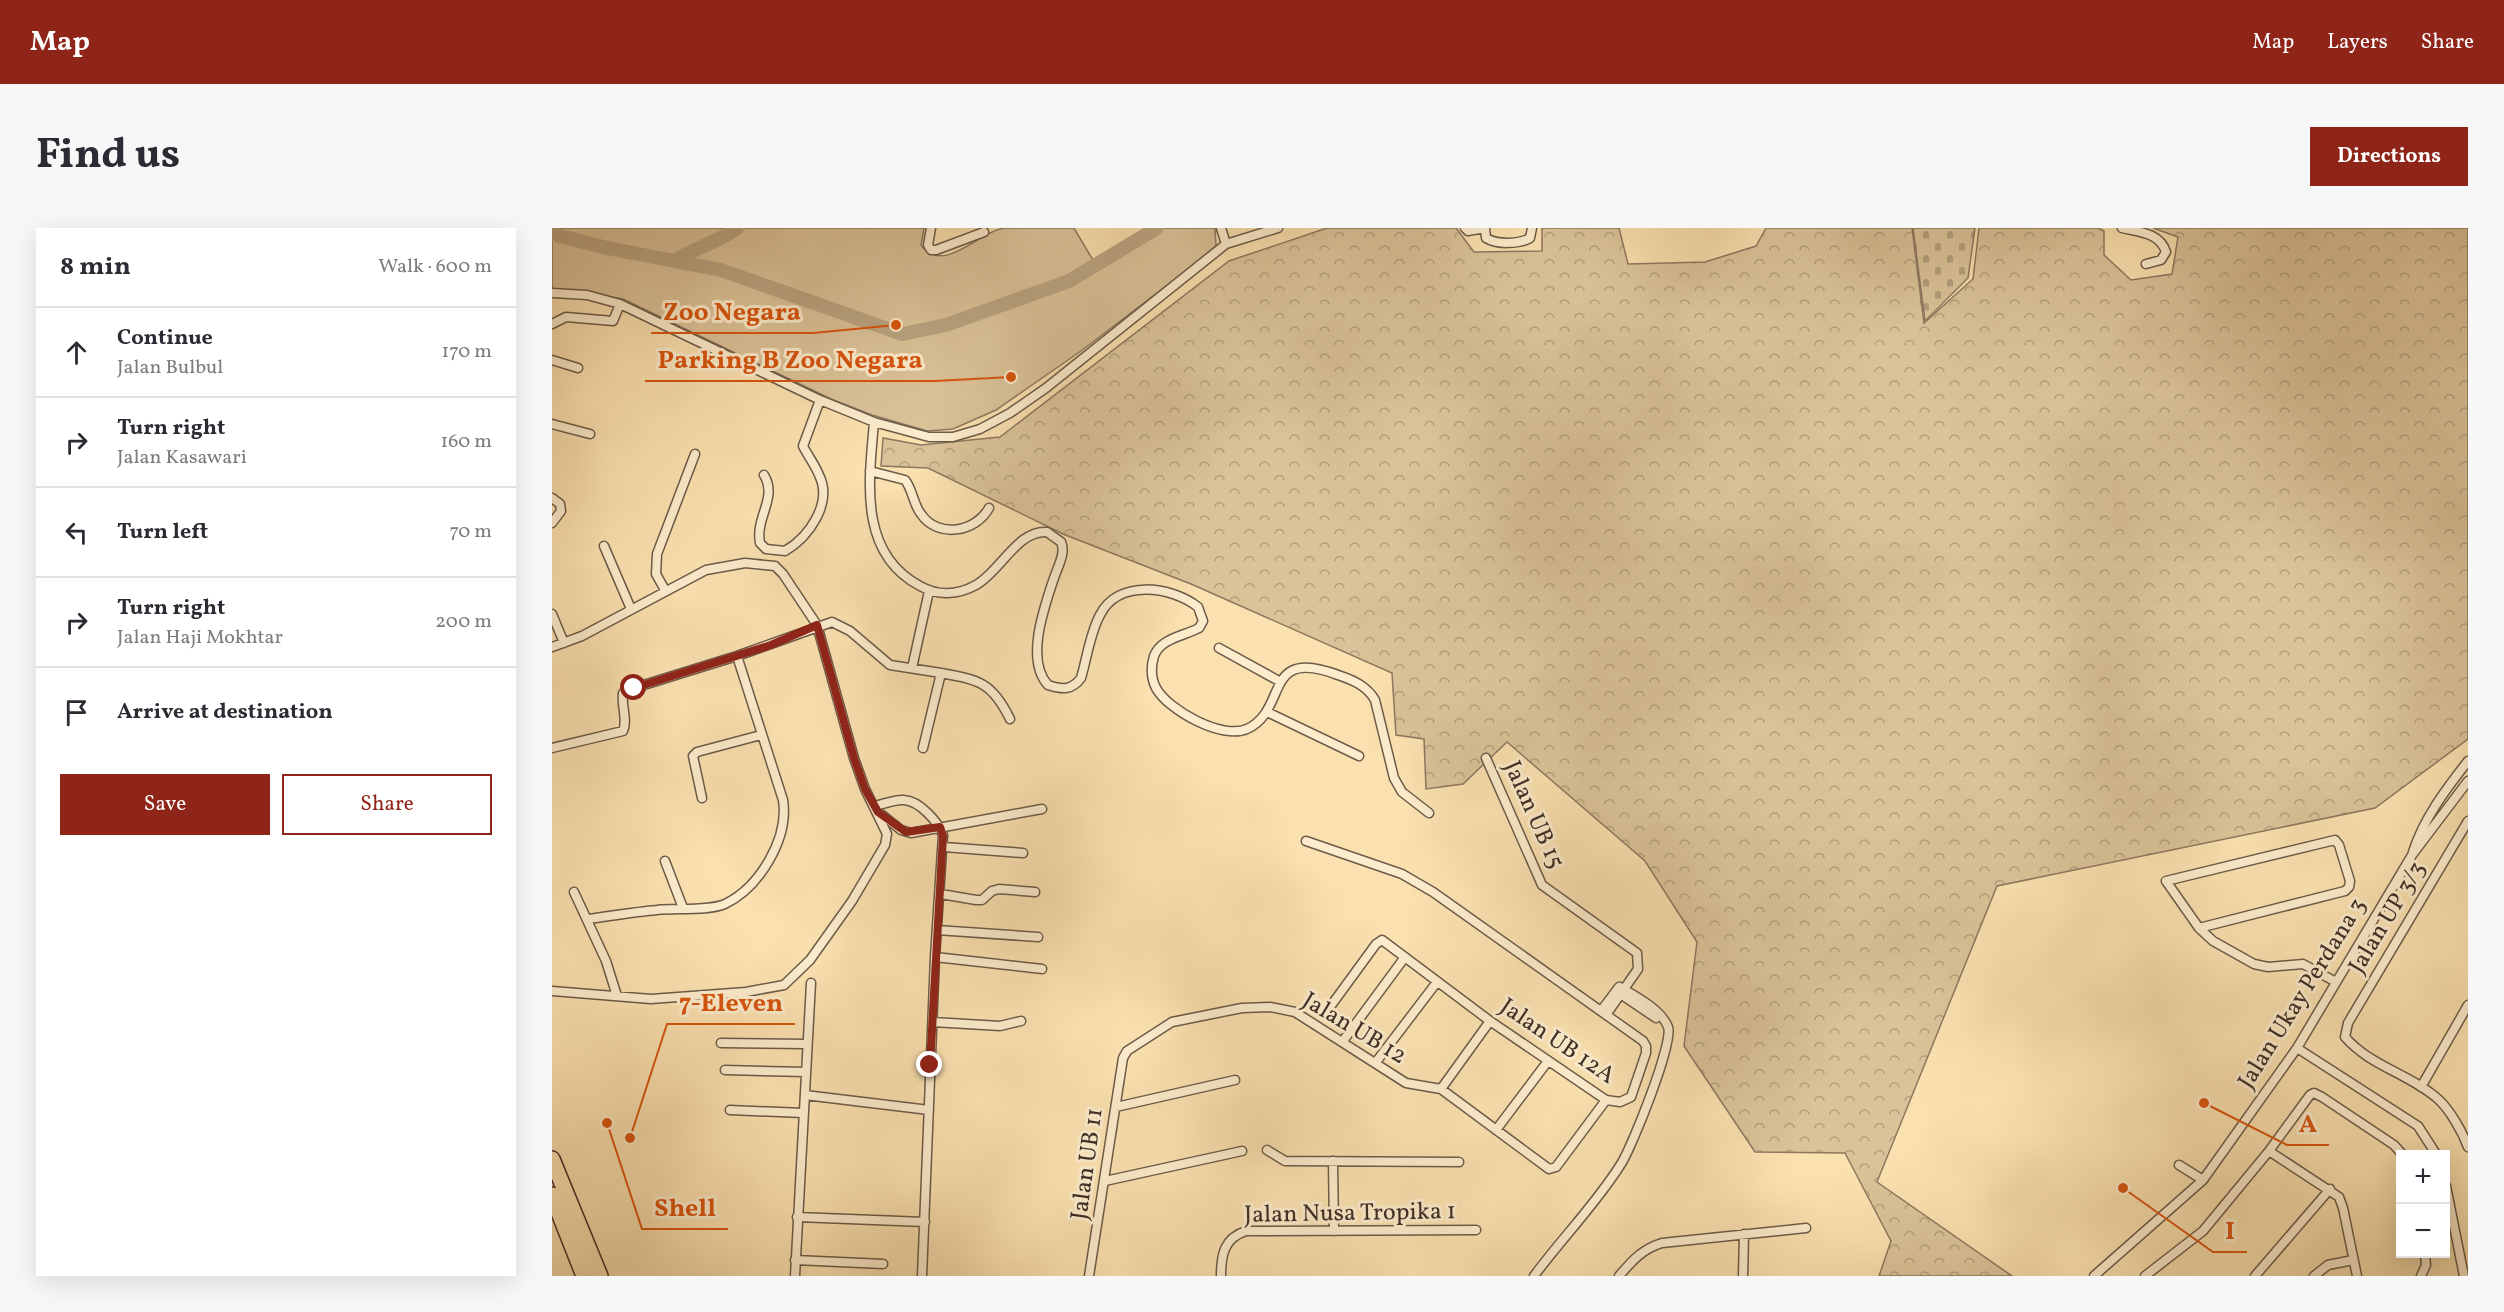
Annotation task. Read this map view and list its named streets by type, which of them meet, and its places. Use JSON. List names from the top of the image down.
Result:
{
  "streets": {
    "street": [
      "Jalan UB 15",
      "Jalan UP 3/3",
      "Jalan Ukay Perdana 3",
      "Jalan UB 12",
      "Jalan UB 12A",
      "Jalan UB 11",
      "Jalan Nusa Tropika 1"
    ]
  },
  "crossings": [
    ["Jalan UB 15", "Jalan UB 12A"],
    ["Jalan UB 12", "Jalan UB 12A"],
    ["Jalan UB 12", "Jalan UB 11"]
  ],
  "places": [
    "Zoo Negara",
    "Parking B Zoo Negara",
    "A",
    "Shell",
    "7-Eleven",
    "I"
  ],
  "page": {
    "header": "Map",
    "nav": ["Map", "Layers", "Share"],
    "title": "Find us",
    "buttons": [
      "Directions",
      ["Save", "Share"]
    ],
    "heading": ["8 min", "Walk · 600 m"],
    "list": [
      ["Continue", "Jalan Bulbul", "170 m"],
      ["Turn right", "Jalan Kasawari", "160 m"],
      ["Turn left", "70 m"],
      ["Turn right", "Jalan Haji Mokhtar", "200 m"],
      "Arrive at destination"
    ],
    "map_buttons": ["+", "−"]
  }
}
